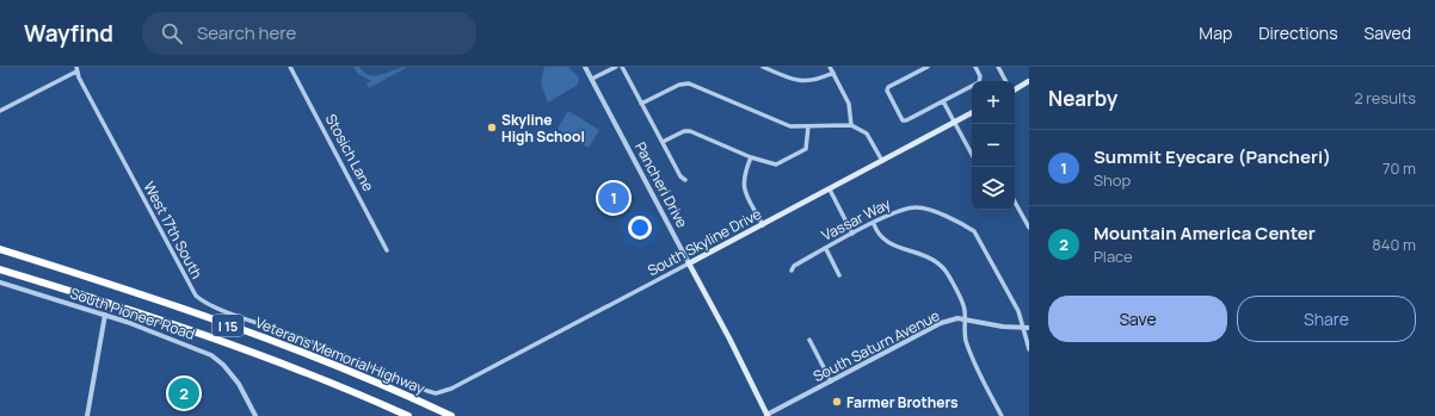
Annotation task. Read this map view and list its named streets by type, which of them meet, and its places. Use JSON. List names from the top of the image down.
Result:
{
  "streets": {
    "highway": ["I 15", "Veterans Memorial Highway"],
    "main road": ["Pancheri Drive", "South Skyline Drive"],
    "street": [
      "Stosich Lane",
      "Vassar Way",
      "West 17th South",
      "South Pioneer Road",
      "South Saturn Avenue"
    ]
  },
  "crossings": [
    ["Pancheri Drive", "South Skyline Drive"],
    ["Pancheri Drive", "South Saturn Avenue"],
    ["Vassar Way", "South Saturn Avenue"],
    ["West 17th South", "South Skyline Drive"]
  ],
  "places": ["Skyline High School", "Farmer Brothers"],
  "page": {
    "header": "Wayfind",
    "search": "Search here",
    "nav": ["Map", "Directions", "Saved"],
    "heading": ["Nearby", "2 results"],
    "map_buttons": ["+", "−"],
    "list": [
      {
        "mark": "1",
        "name": "Summit Eyecare (Pancheri)",
        "note": "Shop",
        "value": "70 m"
      },
      {
        "mark": "2",
        "name": "Mountain America Center",
        "note": "Place",
        "value": "840 m"
      }
    ],
    "pins": ["1", "2"],
    "buttons": ["Save", "Share"]
  }
}
